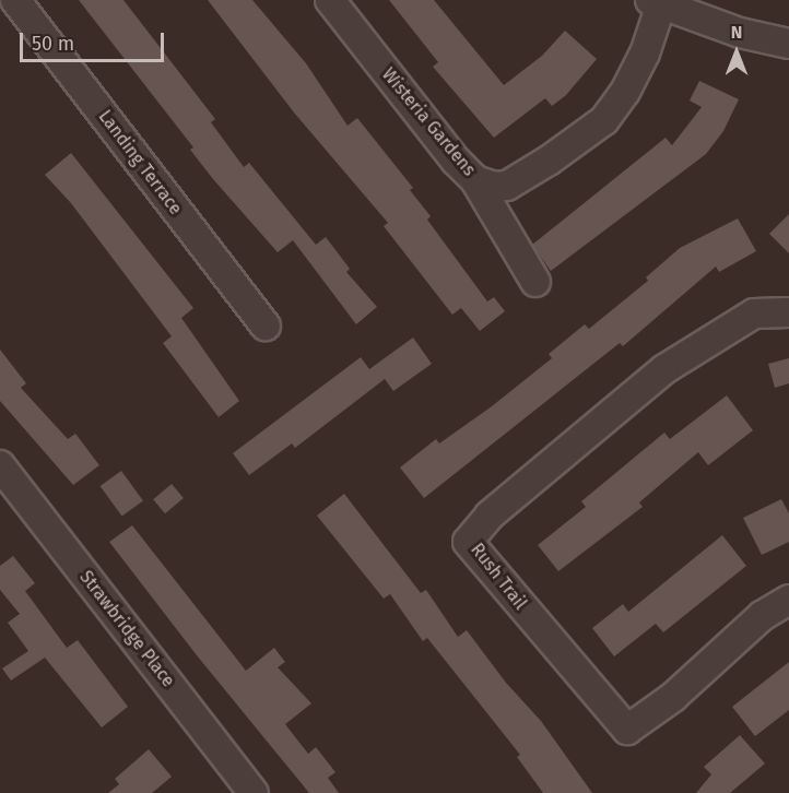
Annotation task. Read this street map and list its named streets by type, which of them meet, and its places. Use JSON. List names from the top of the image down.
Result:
{
  "streets": {
    "street": [
      "Wisteria Gardens",
      "Landing Terrace",
      "Rush Trail",
      "Strawbridge Place"
    ]
  },
  "scale_bar": "50 m",
  "north": "top"
}
